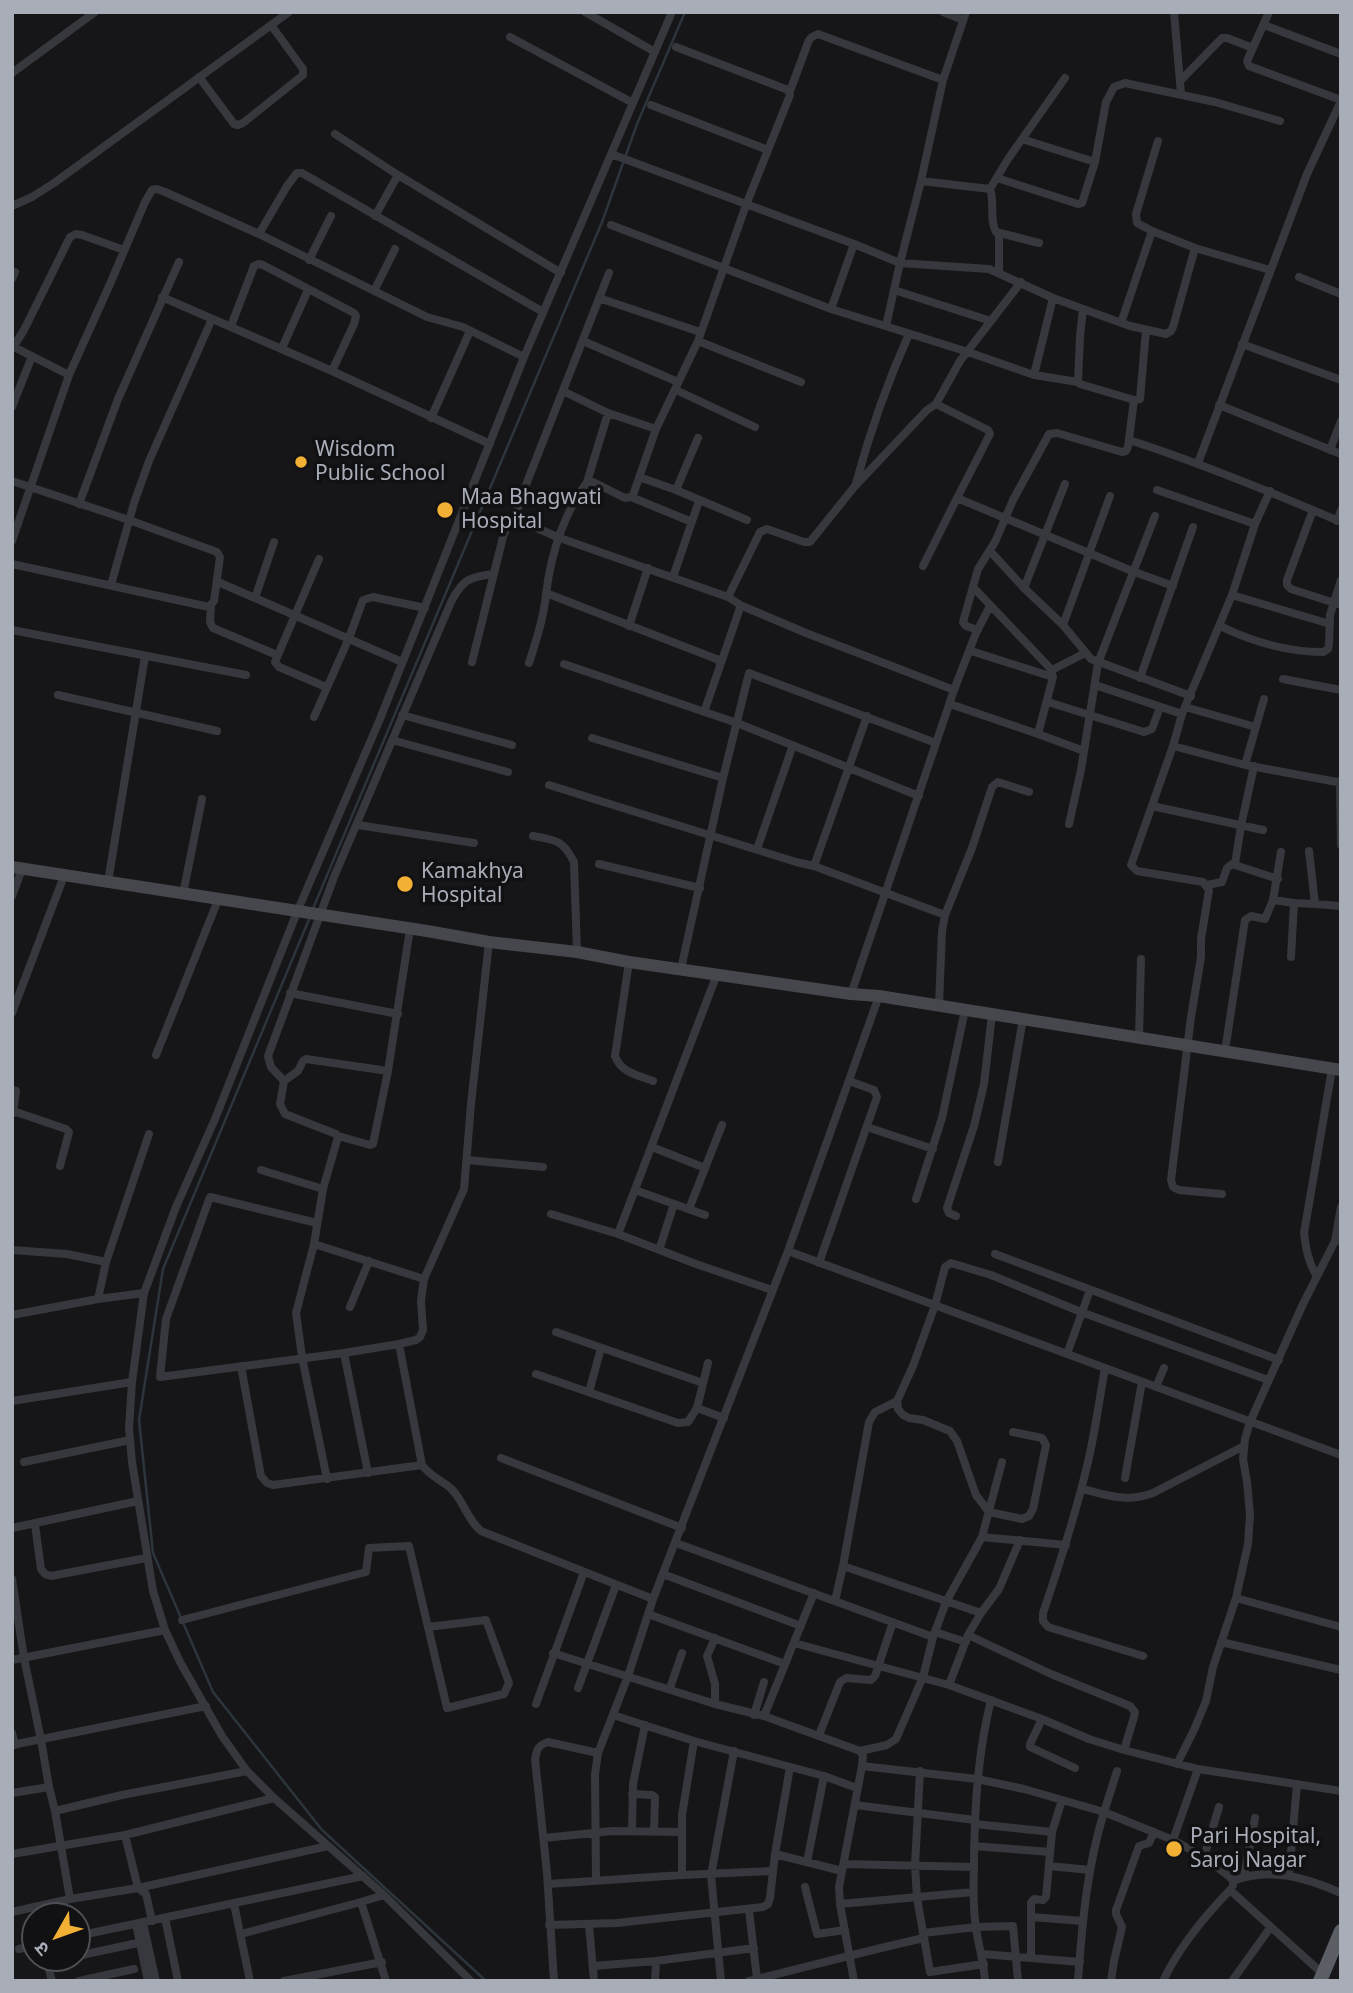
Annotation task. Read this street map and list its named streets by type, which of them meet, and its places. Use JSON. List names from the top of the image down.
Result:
{
  "places": [
    "Wisdom Public School",
    "Maa Bhagwati Hospital",
    "Kamakhya Hospital",
    "Pari Hospital, Saroj Nagar"
  ],
  "north": "bottom left"
}
